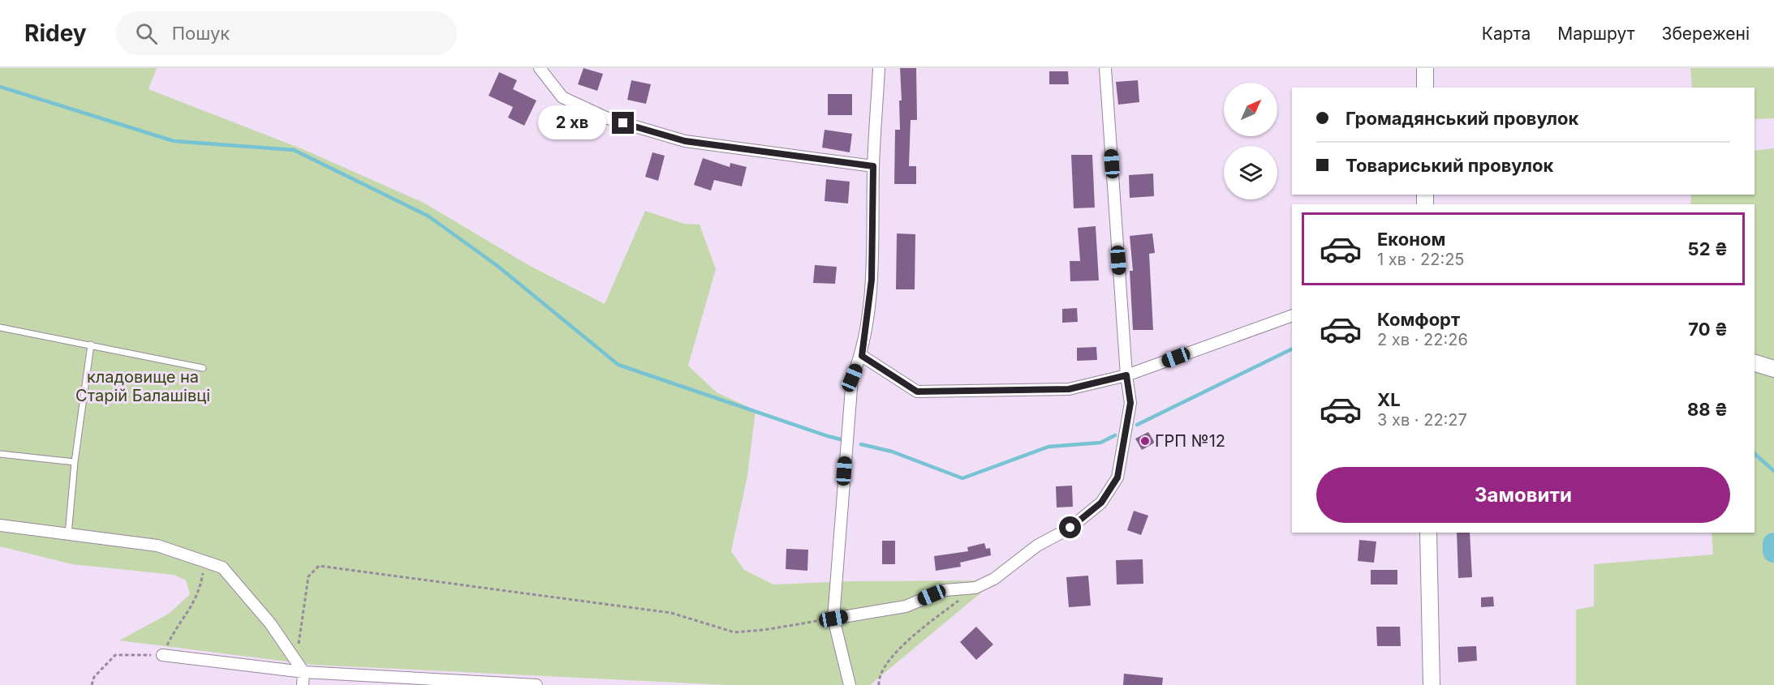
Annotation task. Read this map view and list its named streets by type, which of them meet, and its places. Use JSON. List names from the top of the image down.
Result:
{
  "parks": ["кладовище на Старій Балашівці"],
  "places": ["ГРП №12"],
  "north": "top right",
  "page": {
    "header": "Ridey",
    "search": "Пошук",
    "nav": ["Карта", "Маршрут", "Збережені"],
    "banner": ["Громадянський провулок", "Товариський провулок"],
    "bubble": "2 хв",
    "list": [
      {
        "name": "Економ",
        "note": "1 хв · 22:25",
        "value": "52 ₴"
      },
      {
        "name": "Комфорт",
        "note": "2 хв · 22:26",
        "value": "70 ₴"
      },
      {
        "name": "XL",
        "note": "3 хв · 22:27",
        "value": "88 ₴"
      }
    ],
    "buttons": "Замовити"
  }
}
